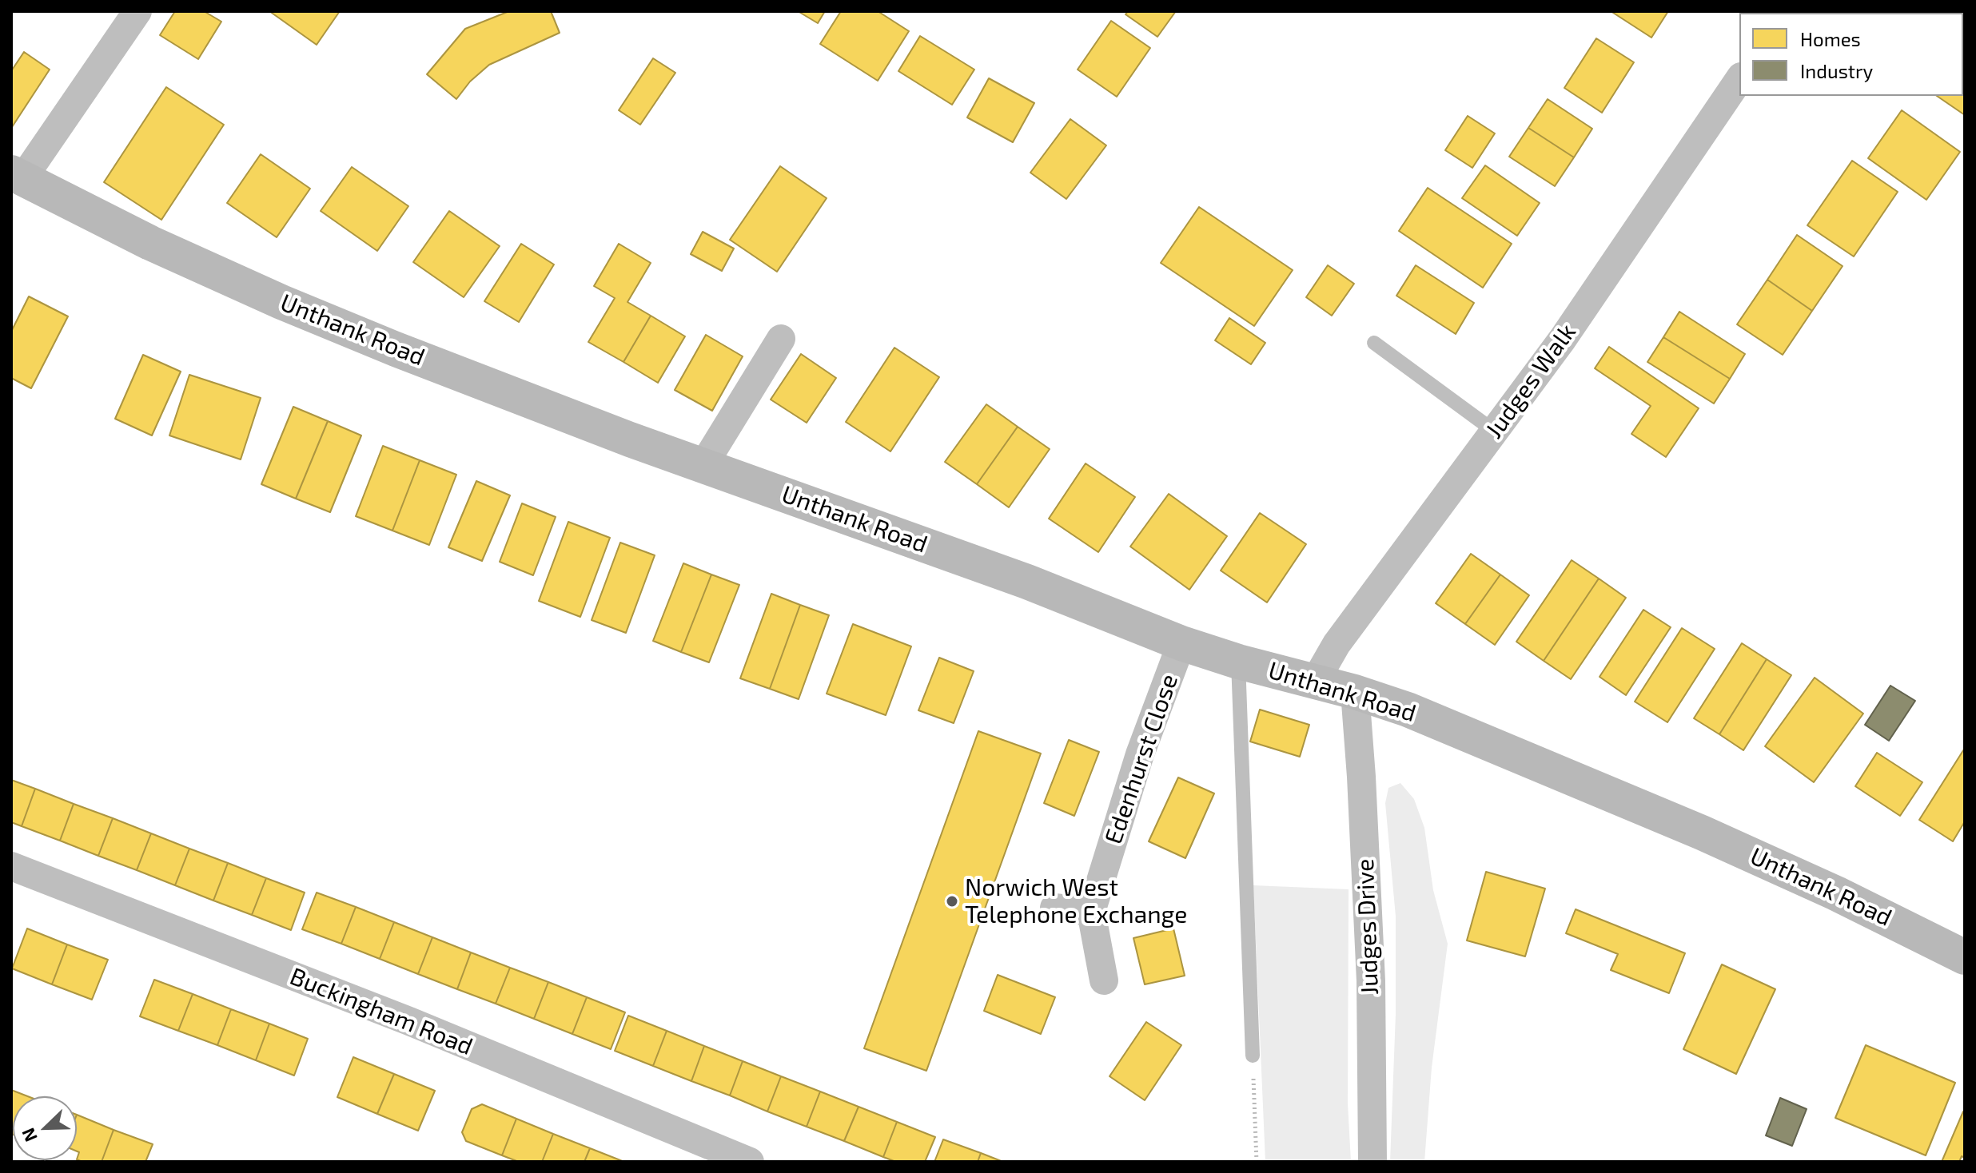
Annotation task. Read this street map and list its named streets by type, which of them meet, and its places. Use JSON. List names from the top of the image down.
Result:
{
  "streets": {
    "street": [
      "Unthank Road",
      "Judges Walk",
      "Edenhurst Close",
      "Judges Drive",
      "Buckingham Road"
    ]
  },
  "crossings": [
    ["Unthank Road", "Judges Walk"],
    ["Unthank Road", "Edenhurst Close"],
    ["Unthank Road", "Judges Drive"]
  ],
  "places": ["Norwich West Telephone Exchange"],
  "legend": ["Homes", "Industry"],
  "north": "bottom left"
}
